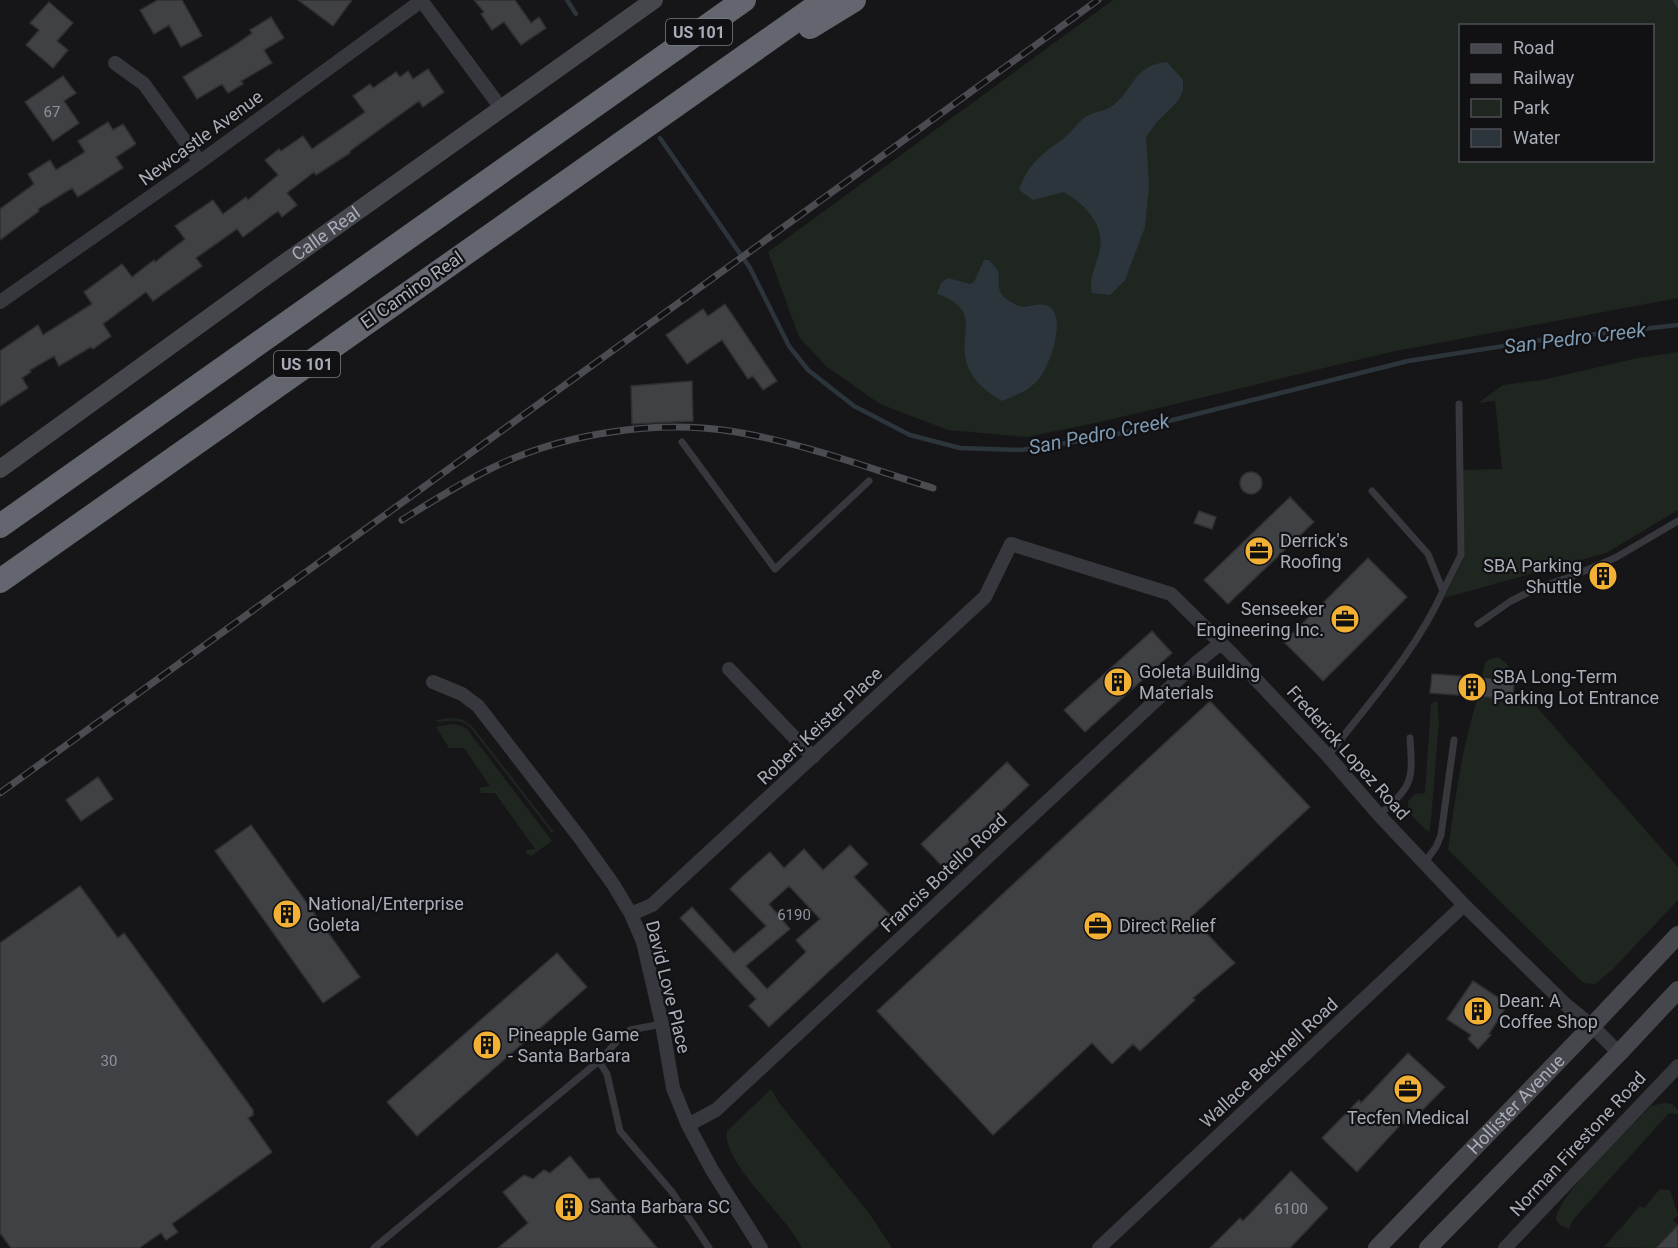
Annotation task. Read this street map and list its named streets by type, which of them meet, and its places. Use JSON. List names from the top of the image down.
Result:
{
  "streets": {
    "highway": ["US 101", "El Camino Real"],
    "main road": ["Calle Real", "Hollister Avenue"],
    "street": [
      "Newcastle Avenue",
      "Robert Keister Place",
      "Frederick Lopez Road",
      "Francis Botello Road",
      "David Love Place",
      "Wallace Becknell Road",
      "Norman Firestone Road"
    ]
  },
  "crossings": [
    ["Robert Keister Place", "Frederick Lopez Road"],
    ["Robert Keister Place", "David Love Place"],
    ["Frederick Lopez Road", "Francis Botello Road"],
    ["Frederick Lopez Road", "Wallace Becknell Road"],
    ["Frederick Lopez Road", "Hollister Avenue"],
    ["Francis Botello Road", "David Love Place"]
  ],
  "water": ["San Pedro Creek"],
  "places": {
    "office": [
      "Derrick's Roofing",
      "Senseeker Engineering Inc.",
      "Direct Relief",
      "Tecfen Medical"
    ],
    "building": [
      "SBA Parking Shuttle",
      "Goleta Building Materials",
      "SBA Long-Term Parking Lot Entrance",
      "National/Enterprise Goleta",
      "Dean: A Coffee Shop",
      "Pineapple Game - Santa Barbara",
      "Santa Barbara SC"
    ]
  },
  "house_numbers": [
    "67",
    "6190",
    "30",
    "6100"
  ],
  "legend": [
    "Road",
    "Railway",
    "Park",
    "Water"
  ]
}
